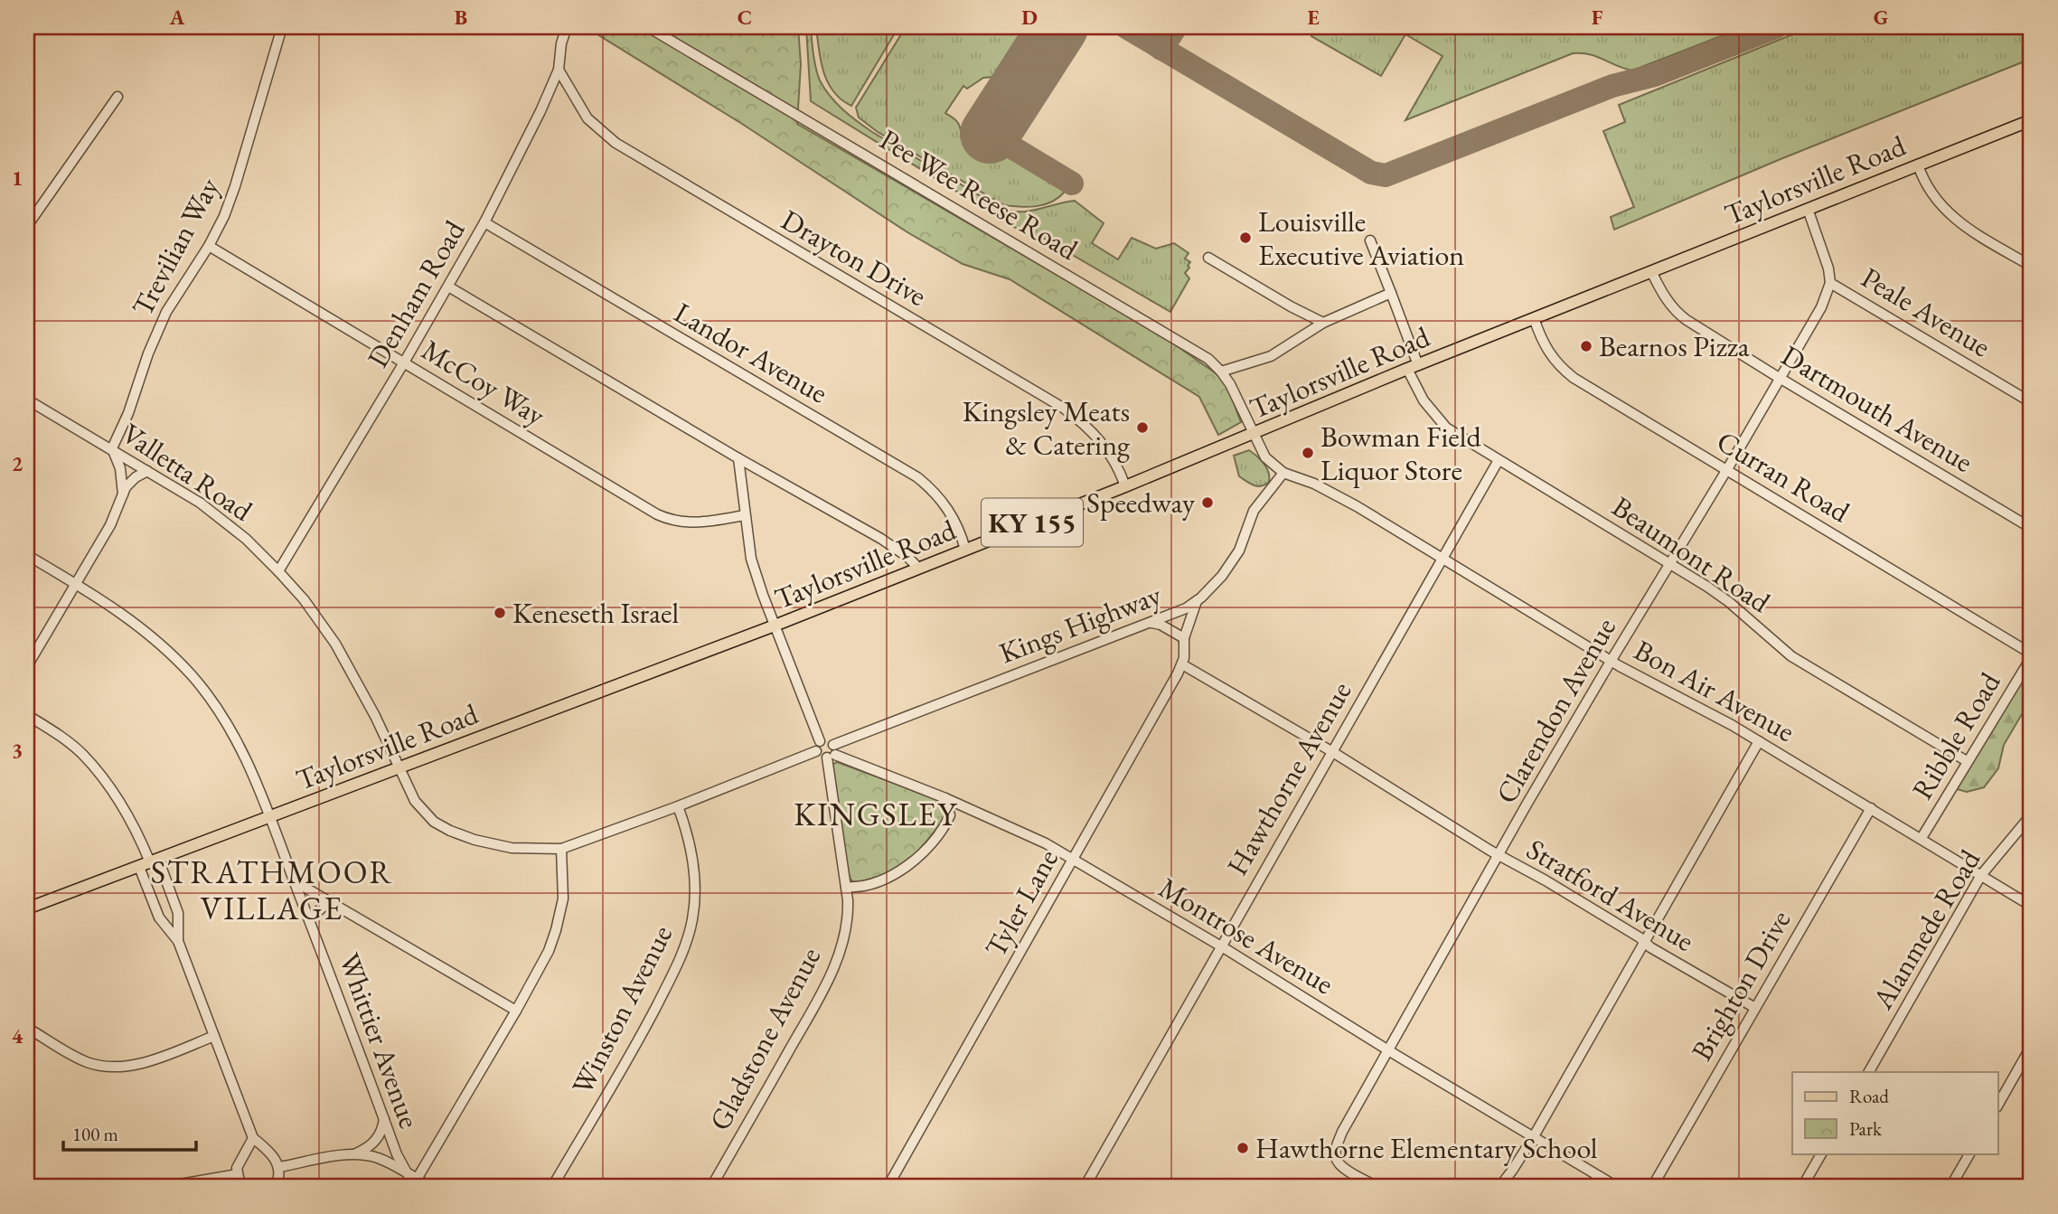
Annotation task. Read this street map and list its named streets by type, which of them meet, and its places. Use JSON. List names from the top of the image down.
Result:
{
  "streets": {
    "main road": ["Taylorsville Road", "KY 155"],
    "street": [
      "Pee Wee Reese Road",
      "Trevilian Way",
      "Drayton Drive",
      "Denham Road",
      "Peale Avenue",
      "Landor Avenue",
      "McCoy Way",
      "Dartmouth Avenue",
      "Valletta Road",
      "Curran Road",
      "Beaumont Road",
      "Kings Highway",
      "Bon Air Avenue",
      "Clarendon Avenue",
      "Ribble Road",
      "Hawthorne Avenue",
      "Stratford Avenue",
      "Tyler Lane",
      "Alanmede Road",
      "Montrose Avenue",
      "Brighton Drive",
      "Winston Avenue",
      "Gladstone Avenue",
      "Whittier Avenue"
    ]
  },
  "crossings": [
    ["Taylorsville Road", "Pee Wee Reese Road"],
    ["Taylorsville Road", "Drayton Drive"],
    ["Taylorsville Road", "Peale Avenue"],
    ["Taylorsville Road", "Landor Avenue"],
    ["Taylorsville Road", "Dartmouth Avenue"],
    ["Taylorsville Road", "Valletta Road"],
    ["Taylorsville Road", "Curran Road"],
    ["Taylorsville Road", "Beaumont Road"],
    ["Taylorsville Road", "Bon Air Avenue"],
    ["Taylorsville Road", "Whittier Avenue"],
    ["Pee Wee Reese Road", "Bon Air Avenue"],
    ["Trevilian Way", "McCoy Way"],
    ["Trevilian Way", "Valletta Road"],
    ["Drayton Drive", "Denham Road"],
    ["Denham Road", "Landor Avenue"],
    ["Denham Road", "McCoy Way"],
    ["Denham Road", "Valletta Road"],
    ["Peale Avenue", "Clarendon Avenue"],
    ["Dartmouth Avenue", "Clarendon Avenue"],
    ["Curran Road", "Clarendon Avenue"],
    ["Curran Road", "Ribble Road"],
    ["Beaumont Road", "Clarendon Avenue"],
    ["Beaumont Road", "Ribble Road"],
    ["Beaumont Road", "Hawthorne Avenue"],
    ["Kings Highway", "Bon Air Avenue"],
    ["Kings Highway", "Tyler Lane"],
    ["Kings Highway", "Montrose Avenue"],
    ["Kings Highway", "Gladstone Avenue"],
    ["Bon Air Avenue", "Clarendon Avenue"],
    ["Bon Air Avenue", "Ribble Road"],
    ["Bon Air Avenue", "Hawthorne Avenue"],
    ["Bon Air Avenue", "Alanmede Road"],
    ["Bon Air Avenue", "Brighton Drive"],
    ["Clarendon Avenue", "Stratford Avenue"],
    ["Clarendon Avenue", "Montrose Avenue"],
    ["Hawthorne Avenue", "Stratford Avenue"],
    ["Hawthorne Avenue", "Montrose Avenue"],
    ["Stratford Avenue", "Tyler Lane"],
    ["Stratford Avenue", "Brighton Drive"],
    ["Tyler Lane", "Montrose Avenue"],
    ["Montrose Avenue", "Gladstone Avenue"]
  ],
  "districts": ["KINGSLEY", "STRATHMOOR VILLAGE"],
  "places": [
    "Louisville Executive Aviation",
    "Bearnos Pizza",
    "Kingsley Meats & Catering",
    "Bowman Field Liquor Store",
    "Speedway",
    "Keneseth Israel",
    "Hawthorne Elementary School"
  ],
  "legend": ["Road", "Park"],
  "scale_bar": "100 m",
  "grid": {
    "columns": [
      "A",
      "B",
      "C",
      "D",
      "E",
      "F",
      "G"
    ],
    "rows": [
      "1",
      "2",
      "3",
      "4"
    ]
  }
}
